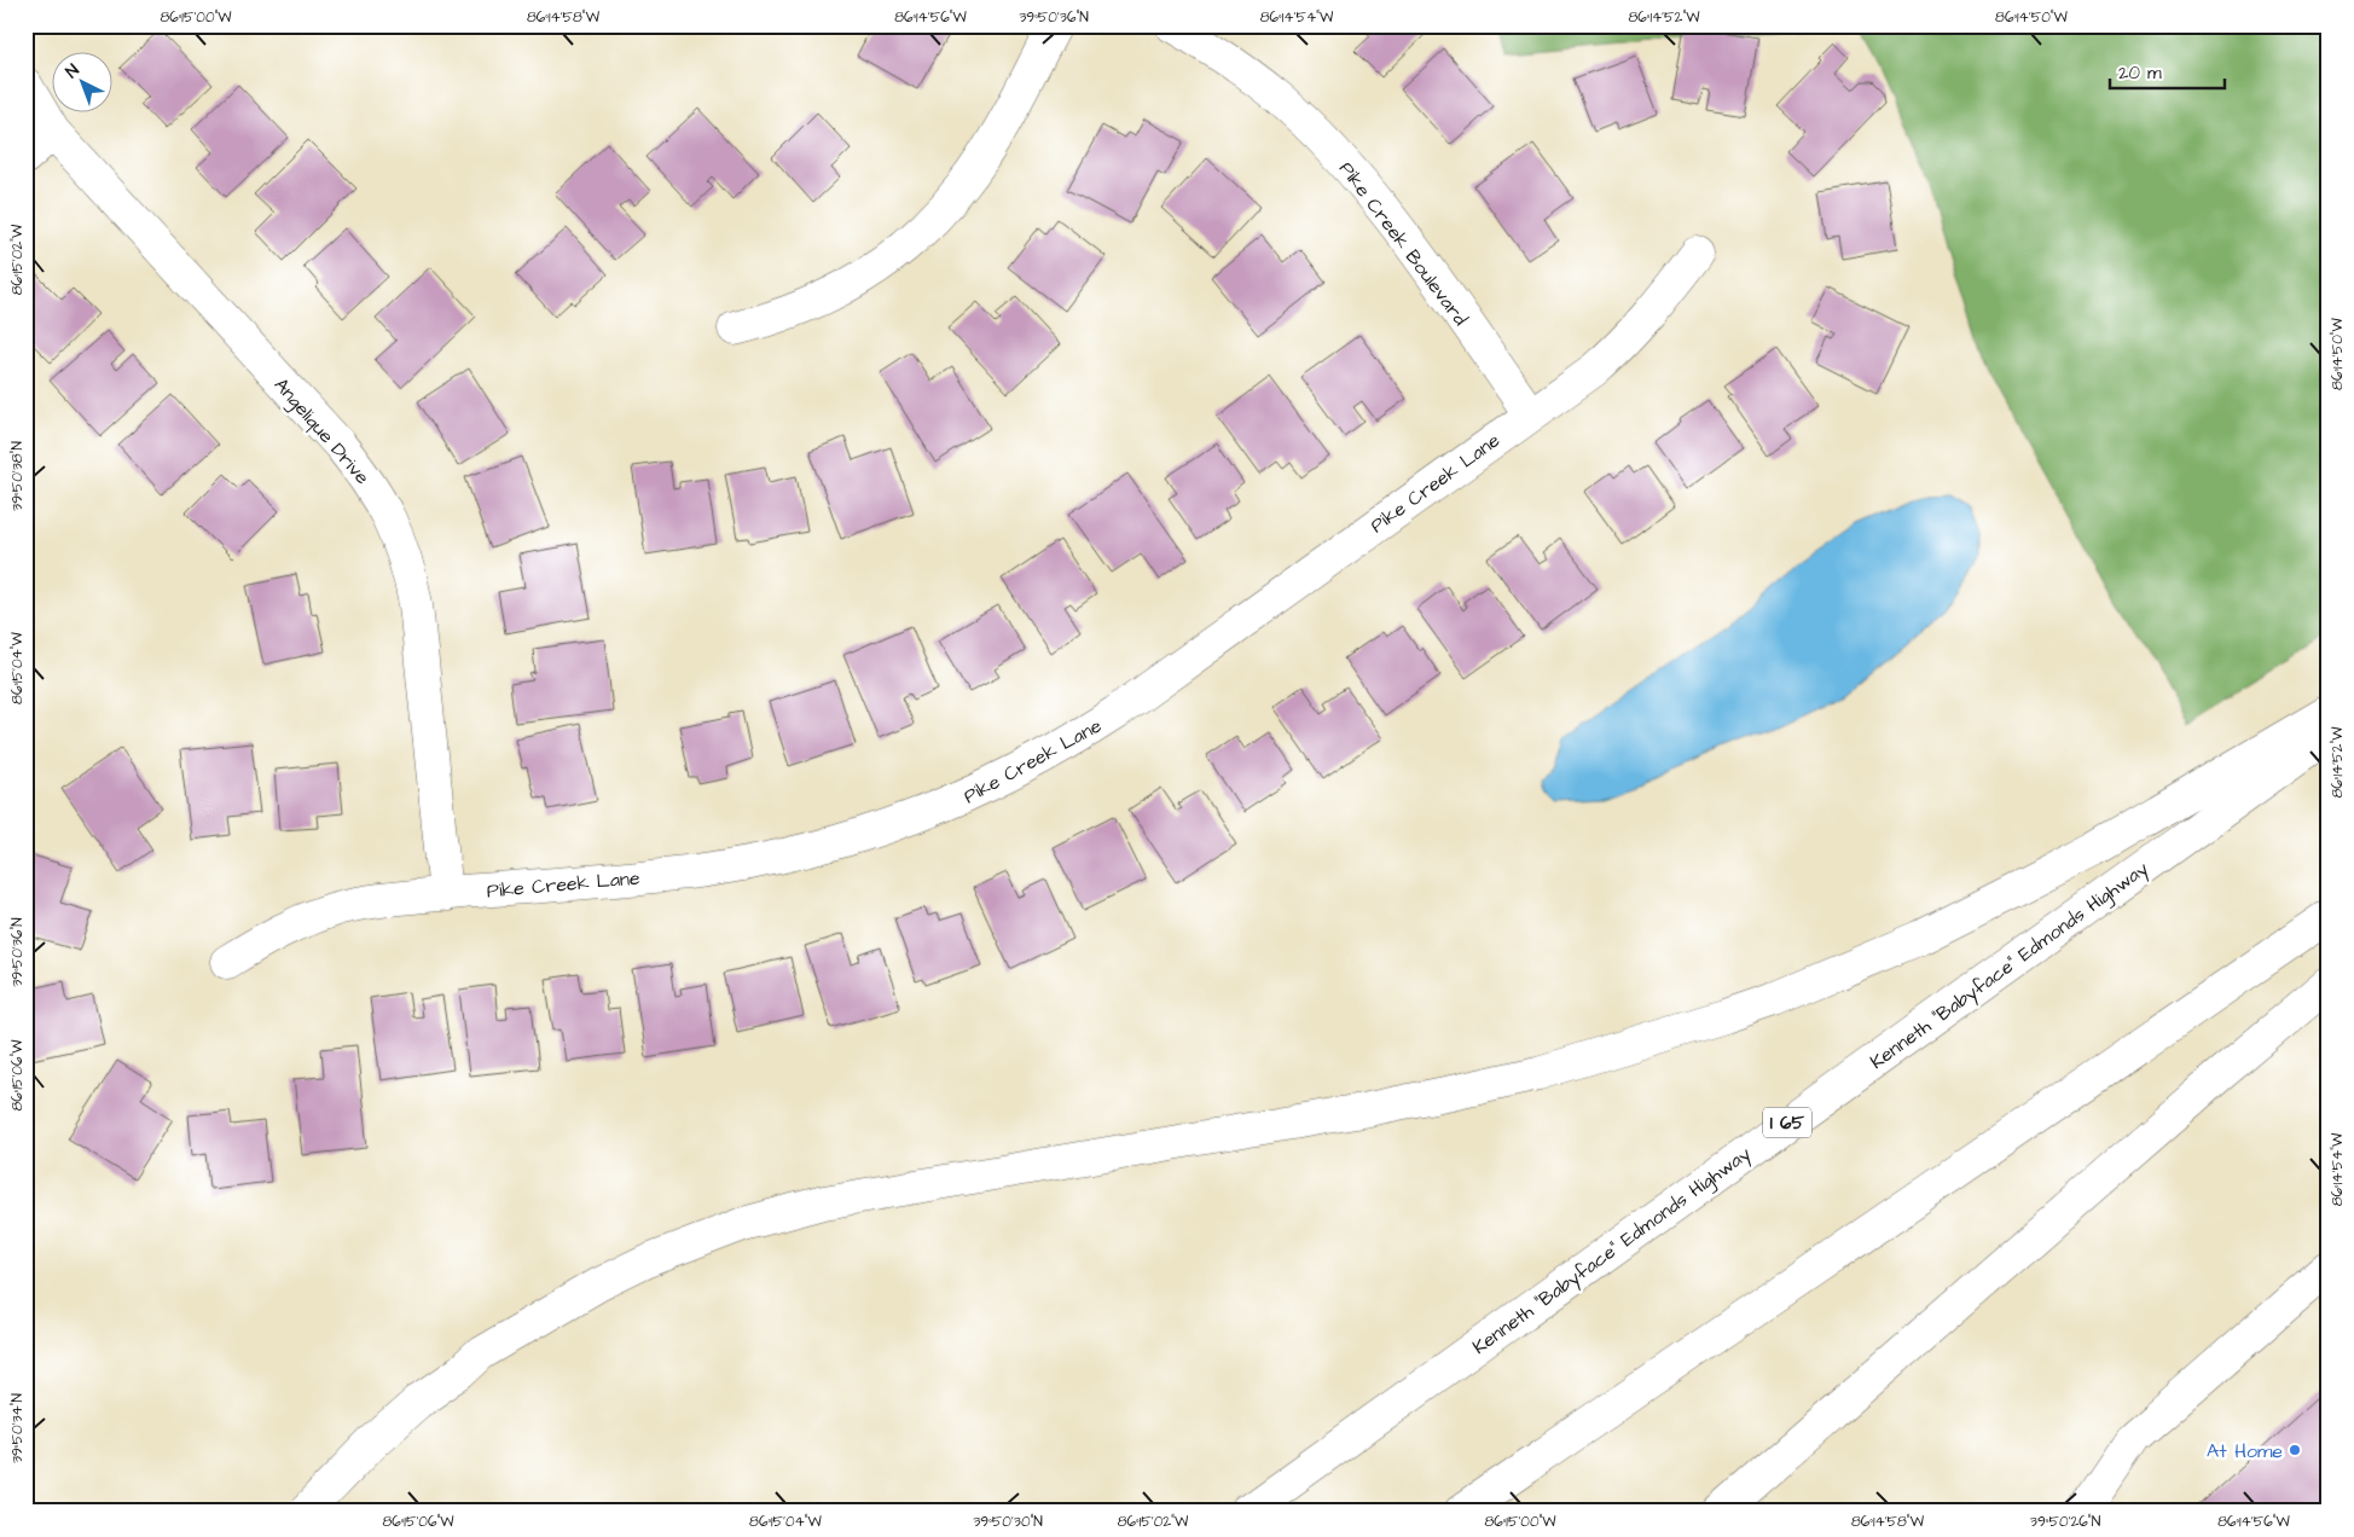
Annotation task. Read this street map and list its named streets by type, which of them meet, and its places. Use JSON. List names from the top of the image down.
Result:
{
  "streets": {
    "main road": [
      "Pike Creek Boulevard",
      "Angelique Drive",
      "Pike Creek Lane",
      "Kenneth \"Babyface\" Edmonds Highway",
      "I 65"
    ]
  },
  "crossings": [
    ["Pike Creek Boulevard", "Pike Creek Lane"],
    ["Angelique Drive", "Pike Creek Lane"]
  ],
  "places": ["At Home"],
  "scale_bar": "20 m",
  "north": "top left",
  "coordinates": [
    "86°15'00\"W",
    "86°14'58\"W",
    "86°14'56\"W",
    "39°50'36\"N",
    "86°14'54\"W",
    "86°14'52\"W",
    "86°14'50\"W",
    "86°15'02\"W",
    "39°50'38\"N",
    "86°15'04\"W",
    "86°15'06\"W",
    "39°50'34\"N",
    "39°50'30\"N",
    "39°50'26\"N"
  ]
}
